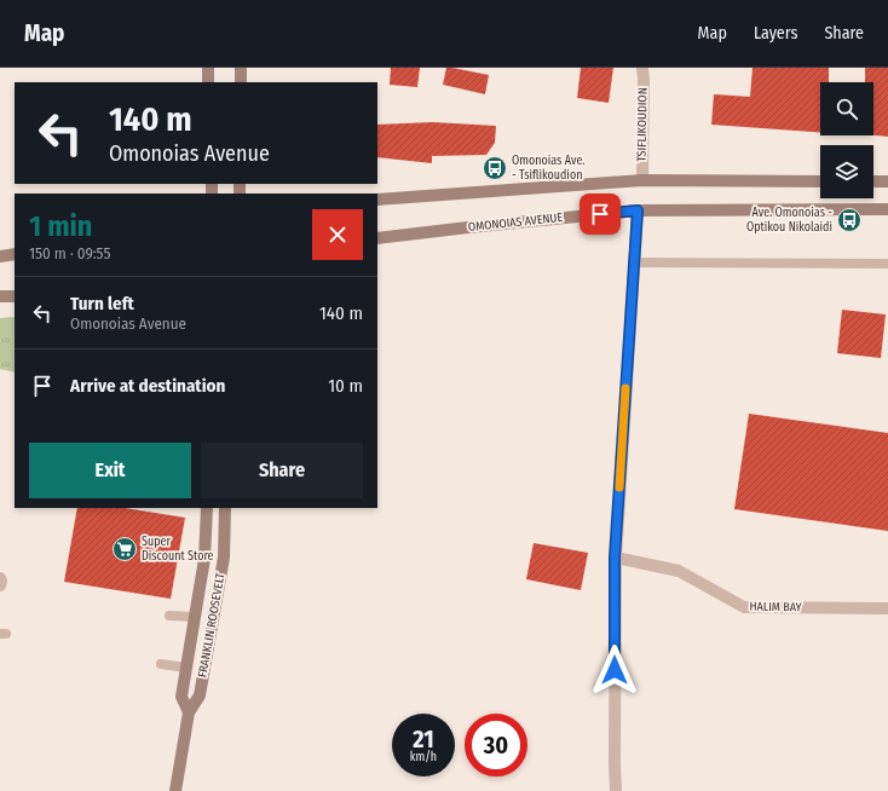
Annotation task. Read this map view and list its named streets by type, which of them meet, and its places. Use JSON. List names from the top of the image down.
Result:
{
  "streets": {
    "main road": ["OMONOIAS AVENUE", "FRANKLIN ROOSEVELT"],
    "street": ["TSIFLIKOUDION", "HALIM BAY"]
  },
  "places": {
    "bus stop": ["Omonoias Ave. - Tsiflikoudion", "Ave. Omonoias - Optikou Nikolaidi"],
    "supermarket": ["Super Discount Store"]
  },
  "page": {
    "header": "Map",
    "nav": ["Map", "Layers", "Share"],
    "turn": ["140 m", "Omonoias Avenue"],
    "heading": ["1 min", "150 m · 09:55"],
    "list": [
      {
        "name": "Turn left",
        "note": "Omonoias Avenue",
        "value": "140 m"
      },
      {
        "name": "Arrive at destination",
        "value": "10 m"
      }
    ],
    "buttons": ["Exit", "Share"],
    "speed": "21 km/h",
    "limit": "30"
  }
}
